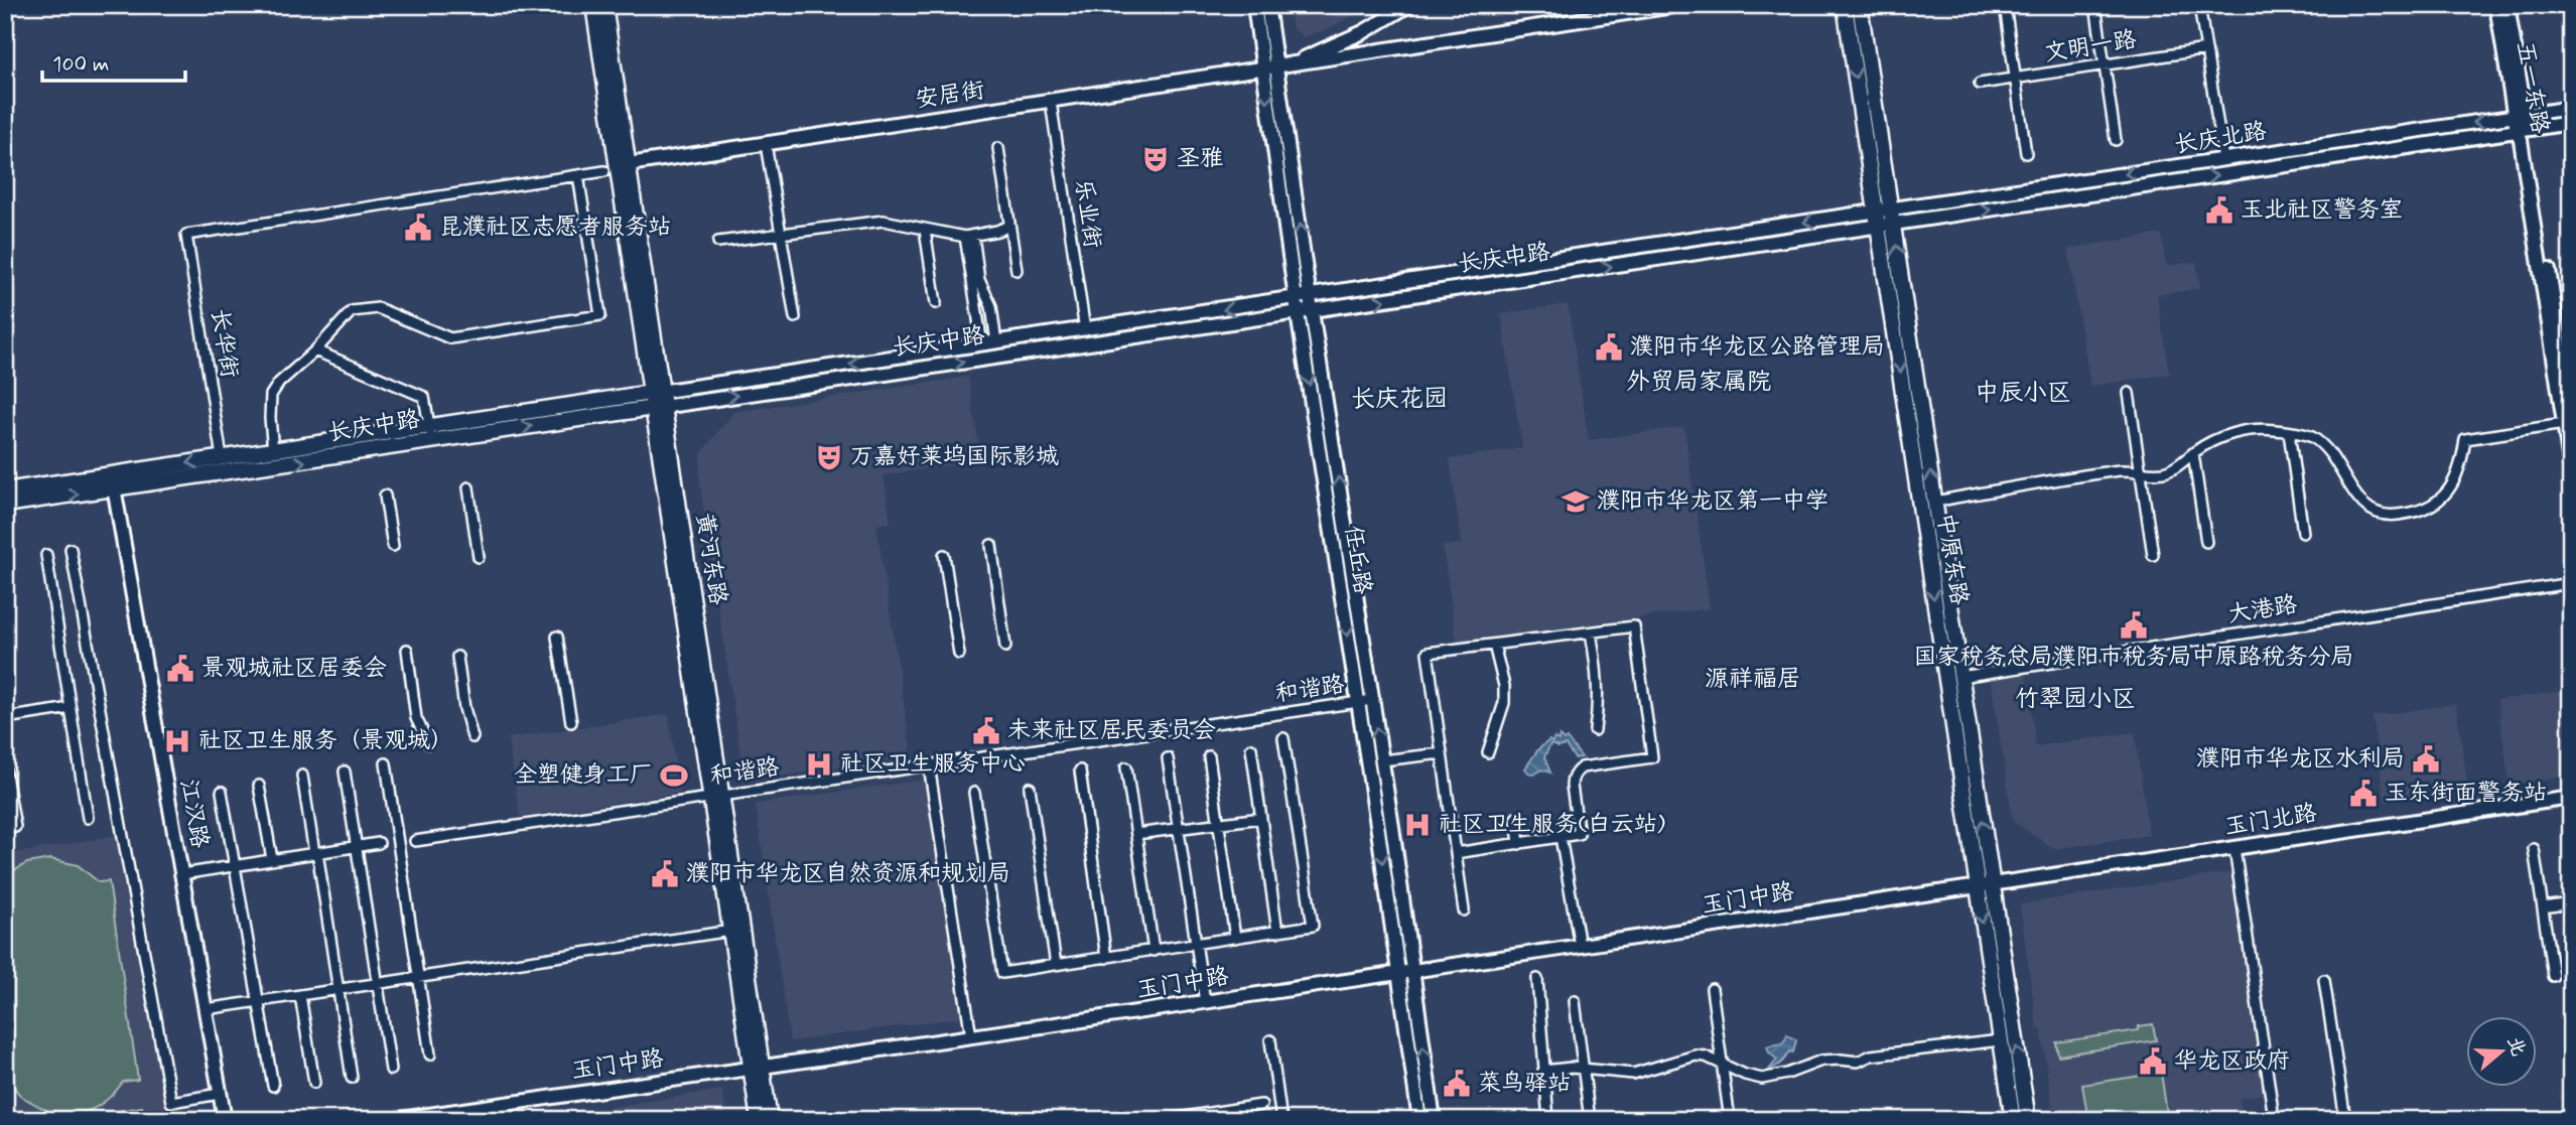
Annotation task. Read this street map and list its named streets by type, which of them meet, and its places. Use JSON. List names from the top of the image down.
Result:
{
  "streets": {
    "main road": ["长庆中路", "黄河东路", "中原东路"],
    "street": [
      "文明一路",
      "五一东路",
      "安居街",
      "长庆北路",
      "乐业街",
      "长华街",
      "任丘路",
      "大港路",
      "和谐路",
      "江汉路",
      "玉门北路",
      "玉门中路"
    ]
  },
  "crossings": [
    ["五一东路", "长庆北路"],
    ["安居街", "乐业街"],
    ["安居街", "黄河东路"],
    ["安居街", "任丘路"],
    ["长庆北路", "长庆中路"],
    ["长庆北路", "中原东路"],
    ["乐业街", "长庆中路"],
    ["长庆中路", "长华街"],
    ["长庆中路", "黄河东路"],
    ["长庆中路", "中原东路"],
    ["长庆中路", "任丘路"],
    ["长庆中路", "江汉路"],
    ["黄河东路", "和谐路"],
    ["黄河东路", "玉门中路"],
    ["中原东路", "大港路"],
    ["中原东路", "玉门北路"],
    ["中原东路", "玉门中路"],
    ["任丘路", "和谐路"],
    ["任丘路", "玉门中路"],
    ["玉门北路", "玉门中路"]
  ],
  "districts": [
    "外贸局家属院",
    "中辰小区",
    "长庆花园",
    "源祥福居",
    "竹翠园小区"
  ],
  "places": {
    "theatre": ["圣雅", "万嘉好莱坞国际影城"],
    "public building": [
      "玉北社区警务室",
      "昆濮社区志愿者服务站",
      "濮阳市华龙区公路管理局",
      "国家税务总局濮阳市税务局中原路税务分局",
      "景观城社区居委会",
      "未来社区居民委员会",
      "濮阳市华龙区水利局",
      "玉东街面警务站",
      "濮阳市华龙区自然资源和规划局",
      "华龙区政府",
      "菜鸟驿站"
    ],
    "school or university": ["濮阳市华龙区第一中学"],
    "hospital": ["社区卫生服务（景观城）", "社区卫生服务中心", "社区卫生服务(白云站)"],
    "sports": ["全塑健身工厂"]
  },
  "scale_bar": "100 m",
  "north": "right"
}
